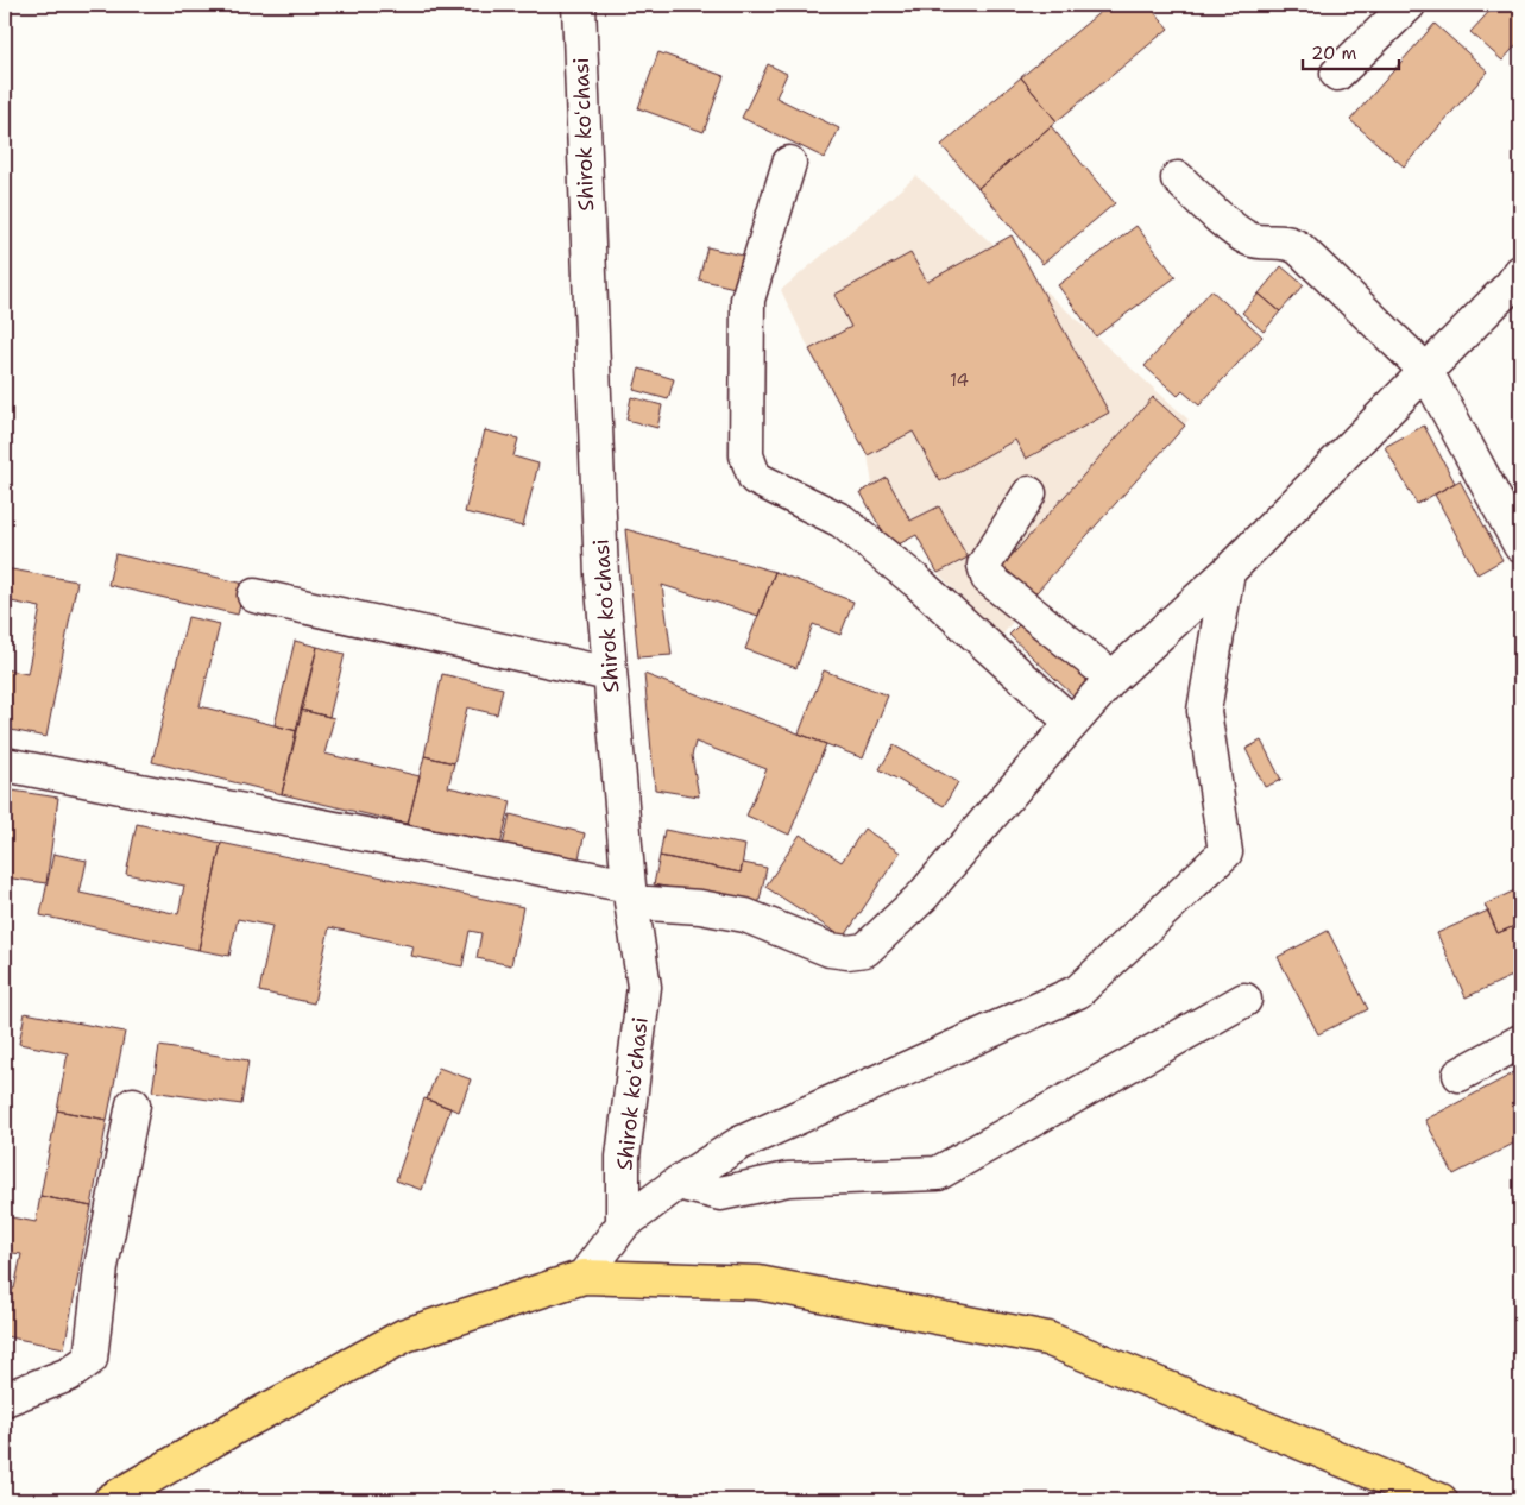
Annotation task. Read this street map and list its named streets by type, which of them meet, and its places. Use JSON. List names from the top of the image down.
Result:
{
  "streets": {
    "street": ["Shirok koʻchasi"]
  },
  "house_numbers": ["14"],
  "scale_bar": "20 m"
}
